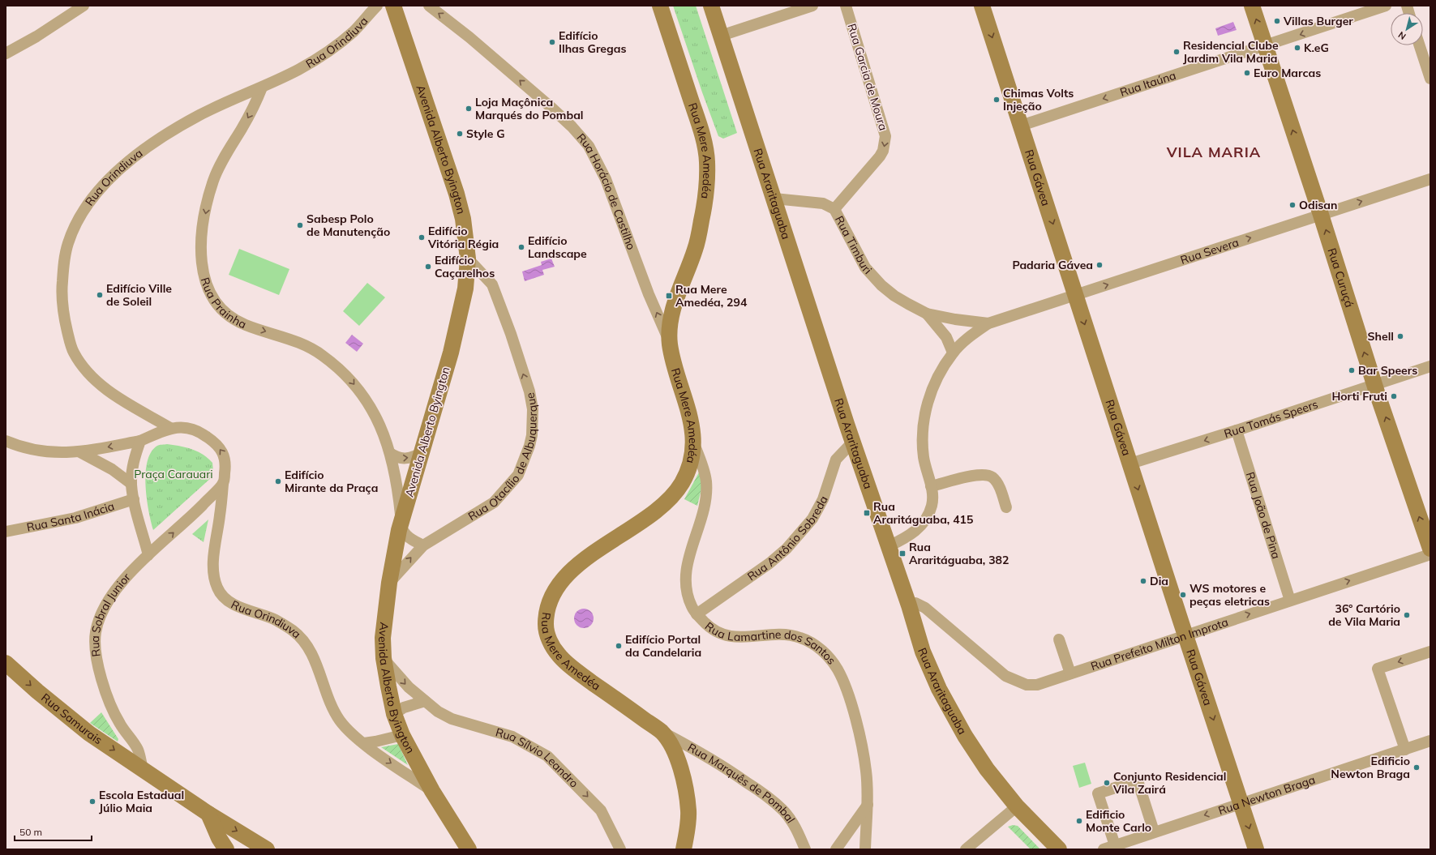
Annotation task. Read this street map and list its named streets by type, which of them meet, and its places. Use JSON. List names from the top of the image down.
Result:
{
  "streets": {
    "street": [
      "Rua Orindiuva",
      "Rua Garcia de Moura",
      "Rua Itaúna",
      "Avenida Alberto Byington",
      "Rua Mere Amedéa",
      "Rua Gávea",
      "Rua Horácio de Castilho",
      "Rua Araritaguaba",
      "Rua Timburi",
      "Rua Severa",
      "Rua Curuçá",
      "Rua Prainha",
      "Rua Tomás Speers",
      "Rua Otacílio de Albuquerque",
      "Rua João de Pina",
      "Rua Santa Inácia",
      "Rua Antônio Sobreda",
      "Rua Sobral Junior",
      "Rua Prefeito Milton Improta",
      "Rua Lamartine dos Santos",
      "Rua Samurais",
      "Rua Sílvio Leandro",
      "Rua Marquês de Pombal",
      "Rua Newton Braga"
    ]
  },
  "crossings": [
    ["Rua Orindiuva", "Avenida Alberto Byington"],
    ["Rua Orindiuva", "Rua Prainha"],
    ["Rua Garcia de Moura", "Rua Timburi"],
    ["Rua Itaúna", "Rua Gávea"],
    ["Rua Itaúna", "Rua Curuçá"],
    ["Avenida Alberto Byington", "Rua Prainha"],
    ["Avenida Alberto Byington", "Rua Otacílio de Albuquerque"],
    ["Avenida Alberto Byington", "Rua Sílvio Leandro"],
    ["Rua Mere Amedéa", "Rua Horácio de Castilho"],
    ["Rua Mere Amedéa", "Rua Lamartine dos Santos"],
    ["Rua Mere Amedéa", "Rua Marquês de Pombal"],
    ["Rua Gávea", "Rua Severa"],
    ["Rua Gávea", "Rua Tomás Speers"],
    ["Rua Gávea", "Rua Prefeito Milton Improta"],
    ["Rua Gávea", "Rua Newton Braga"],
    ["Rua Araritaguaba", "Rua Timburi"],
    ["Rua Araritaguaba", "Rua Antônio Sobreda"],
    ["Rua Araritaguaba", "Rua Prefeito Milton Improta"],
    ["Rua Severa", "Rua Curuçá"],
    ["Rua Curuçá", "Rua Tomás Speers"],
    ["Rua Tomás Speers", "Rua João de Pina"],
    ["Rua João de Pina", "Rua Prefeito Milton Improta"],
    ["Rua Antônio Sobreda", "Rua Lamartine dos Santos"],
    ["Rua Sobral Junior", "Rua Samurais"]
  ],
  "one_way": [
    "Rua Garcia de Moura",
    "Rua Itaúna",
    "Rua Gávea",
    "Rua Horácio de Castilho",
    "Rua Severa",
    "Rua Curuçá",
    "Rua Prainha",
    "Rua Tomás Speers",
    "Rua Otacílio de Albuquerque",
    "Rua Prefeito Milton Improta",
    "Rua Samurais",
    "Rua Sílvio Leandro"
  ],
  "districts": ["VILA MARIA"],
  "parks": ["Praça Carauari"],
  "places": {
    "other": [
      "Villas Burger",
      "Edifício Ilhas Gregas",
      "K.eG",
      "Residencial Clube Jardim Vila Maria",
      "Euro Marcas",
      "Chimas Volts Injeção",
      "Loja Maçônica Marqués do Pombal",
      "Style G",
      "Odisan",
      "Sabesp Polo de Manutenção",
      "Edifício Vitória Régia",
      "Edifício Landscape",
      "Padaria Gávea",
      "Edifício Caçarelhos",
      "Edifício Ville de Soleil",
      "Shell",
      "Bar Speers",
      "Horti Fruti",
      "Edifício Mirante da Praça",
      "Dia",
      "WS motores e peças eletricas",
      "36º Cartório de Vila Maria",
      "Edifício Portal da Candelaria",
      "Edificio Newton Braga",
      "Conjunto Residencial Vila Zairá",
      "Escola Estadual Júlio Maia",
      "Edificio Monte Carlo"
    ],
    "transit": ["Rua Mere Amedéa, 294", "Rua Araritáguaba, 415", "Rua Araritáguaba, 382"]
  },
  "scale_bar": "50 m",
  "north": "bottom left"
}
